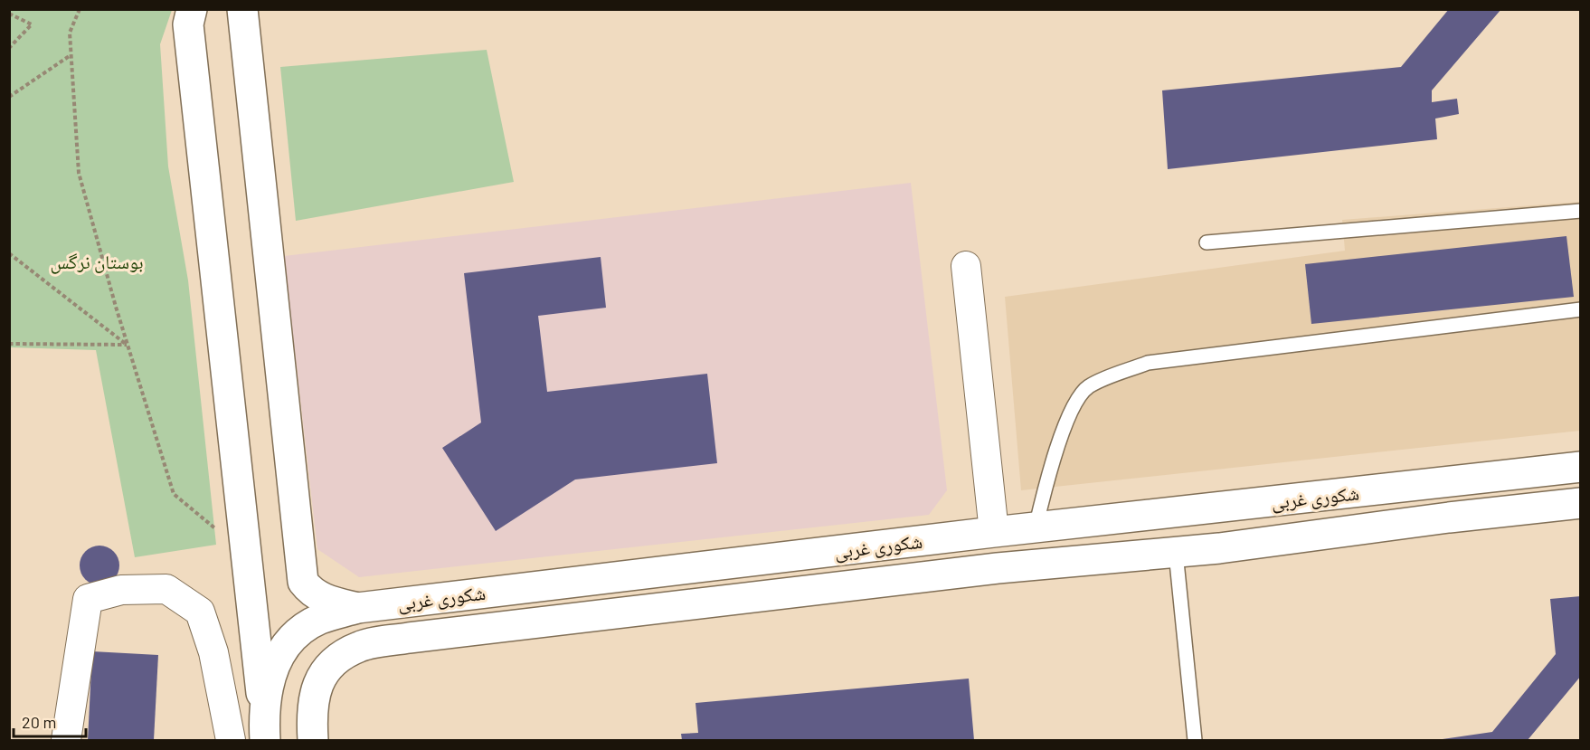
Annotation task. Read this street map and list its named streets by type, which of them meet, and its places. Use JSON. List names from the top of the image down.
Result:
{
  "streets": {
    "main road": ["شکوری غربی"]
  },
  "parks": ["بوستان نرگس"],
  "scale_bar": "20 m"
}
